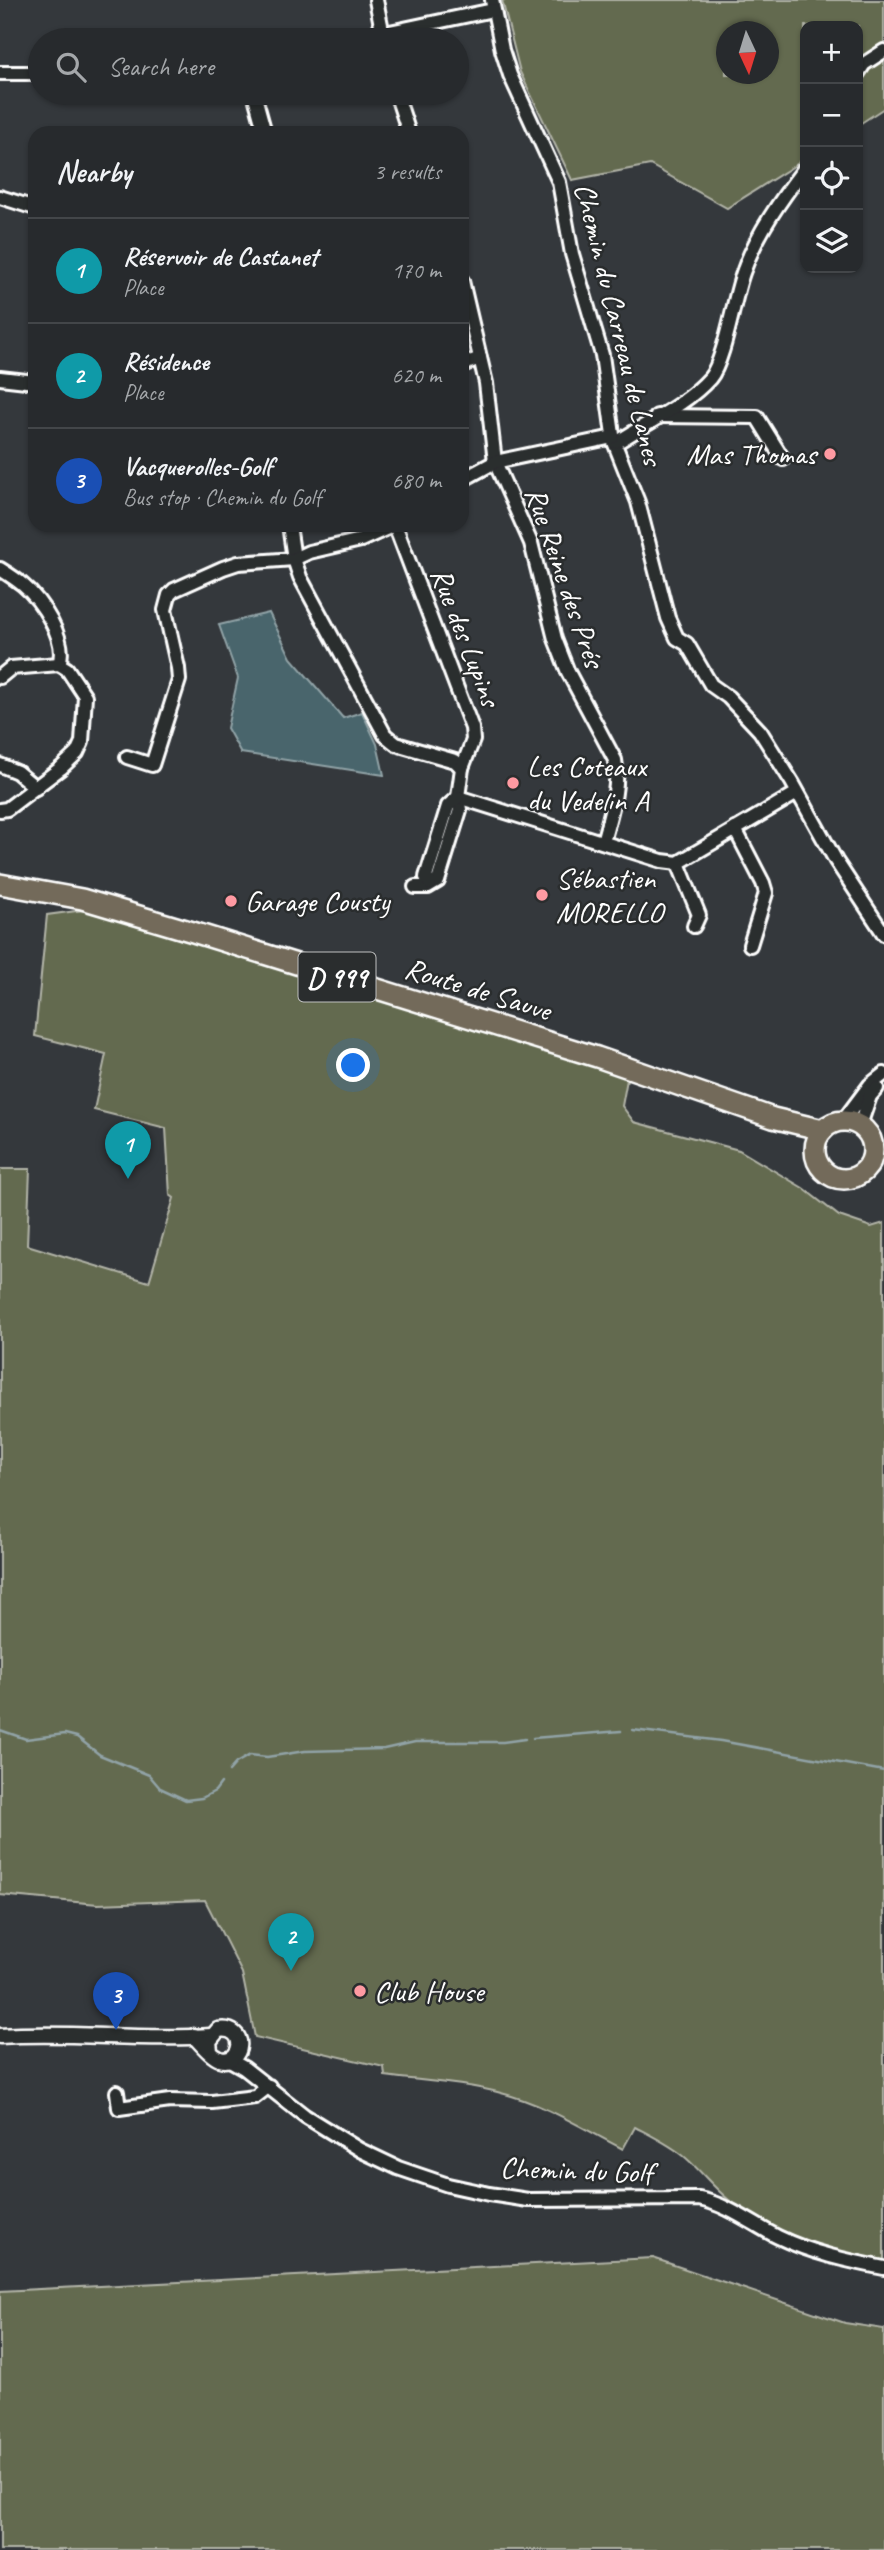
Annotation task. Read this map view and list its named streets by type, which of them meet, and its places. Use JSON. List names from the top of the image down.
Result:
{
  "streets": {
    "main road": ["D 999", "Route de Sauve"],
    "street": [
      "Chemin du Carreau de Lanes",
      "Rue Reine des Prés",
      "Rue des Lupins",
      "Chemin du Golf"
    ]
  },
  "places": [
    "Mas Thomas",
    "Les Coteaux du Vedelin A",
    "Sébastien MORELLO",
    "Garage Cousty",
    "Club House"
  ],
  "north": "bottom",
  "page": {
    "map_buttons": ["+", "−"],
    "search": "Search here",
    "heading": ["Nearby", "3 results"],
    "list": [
      {
        "mark": "1",
        "name": "Réservoir de Castanet",
        "note": "Place",
        "value": "170 m"
      },
      {
        "mark": "2",
        "name": "Résidence",
        "note": "Place",
        "value": "620 m"
      },
      {
        "mark": "3",
        "name": "Vacquerolles-Golf",
        "note": "Bus stop · Chemin du Golf",
        "value": "680 m"
      }
    ],
    "pins": ["1", "2", "3"]
  }
}
